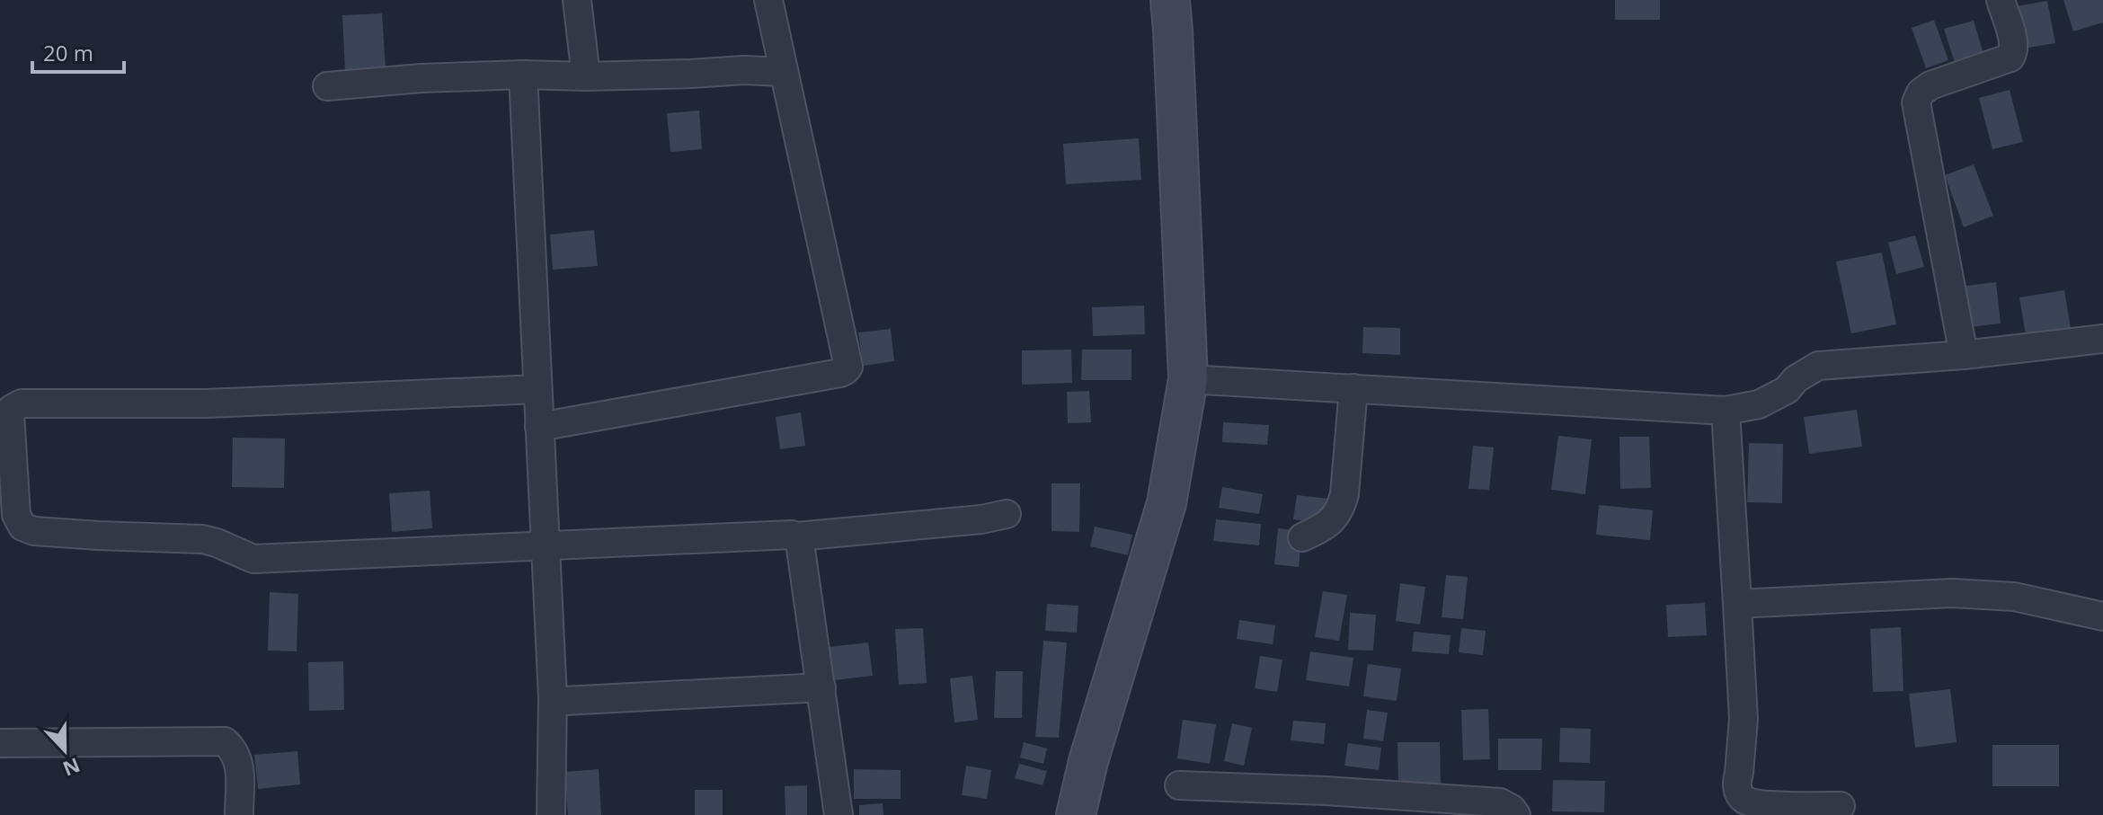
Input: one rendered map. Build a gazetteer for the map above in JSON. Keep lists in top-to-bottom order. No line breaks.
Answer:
{"scale_bar":"20 m","north":"bottom"}
